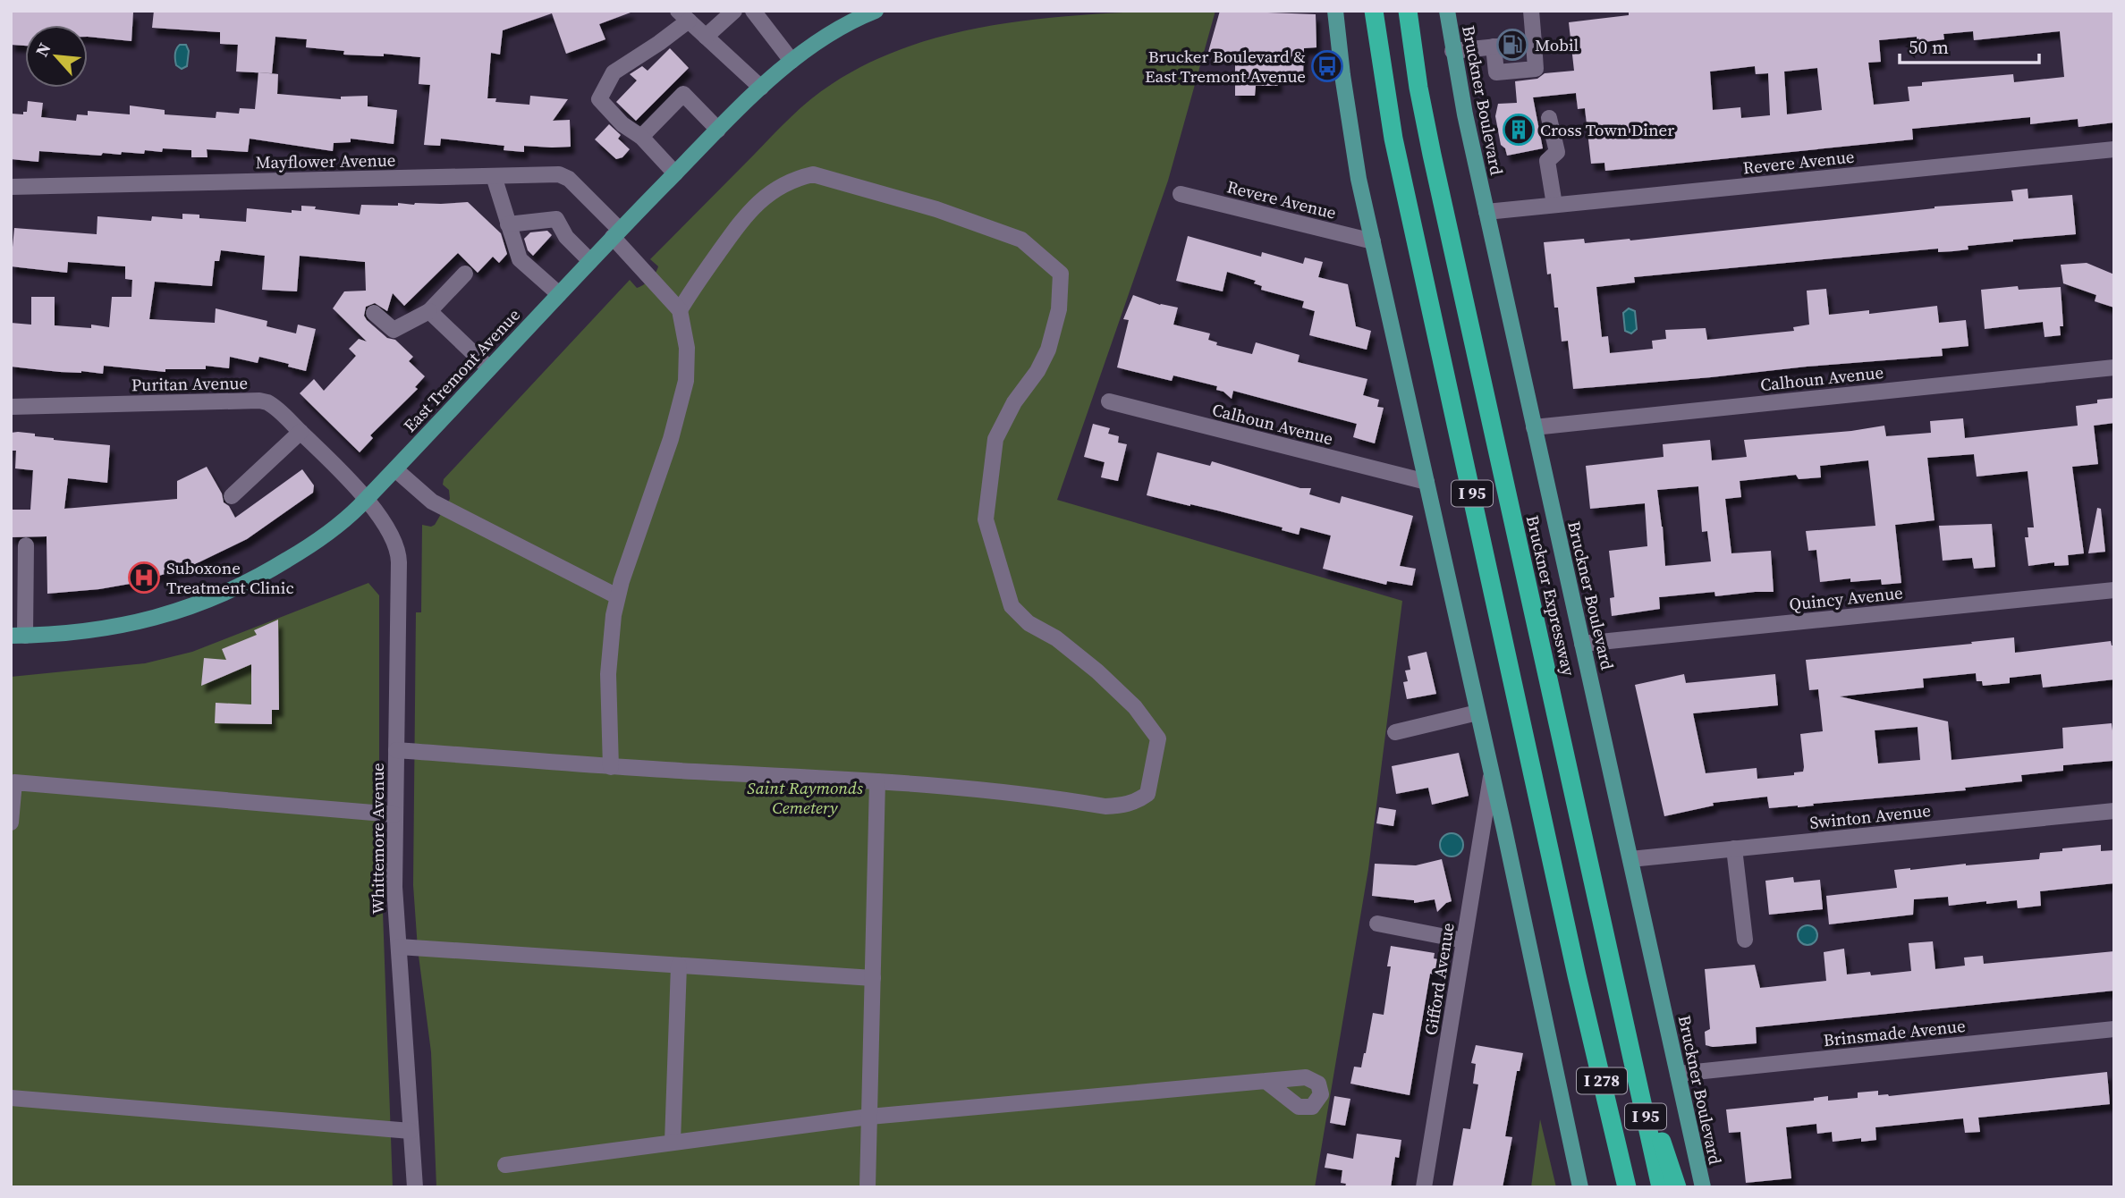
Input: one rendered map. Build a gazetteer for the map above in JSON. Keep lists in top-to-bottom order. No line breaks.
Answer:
{"streets":{"highway":["I 95","Bruckner Expressway","I 278"],"main road":["Bruckner Boulevard","East Tremont Avenue"],"street":["Mayflower Avenue","Revere Avenue","Calhoun Avenue","Puritan Avenue","Quincy Avenue","Swinton Avenue","Whittemore Avenue","Gifford Avenue","Brinsmade Avenue"]},"crossings":[["Bruckner Boulevard","Revere Avenue"],["Bruckner Boulevard","Calhoun Avenue"],["Bruckner Boulevard","Quincy Avenue"],["Bruckner Boulevard","Swinton Avenue"],["Bruckner Boulevard","Brinsmade Avenue"],["Mayflower Avenue","East Tremont Avenue"],["East Tremont Avenue","Puritan Avenue"],["East Tremont Avenue","Whittemore Avenue"],["Puritan Avenue","Whittemore Avenue"],["I 95","I 278"]],"parks":["Saint Raymonds Cemetery"],"places":{"fuel station":["Mobil"],"bus stop":["Brucker Boulevard & East Tremont Avenue"],"building":["Cross Town Diner"],"hospital":["Suboxone Treatment Clinic"]},"scale_bar":"50 m","north":"top left"}
